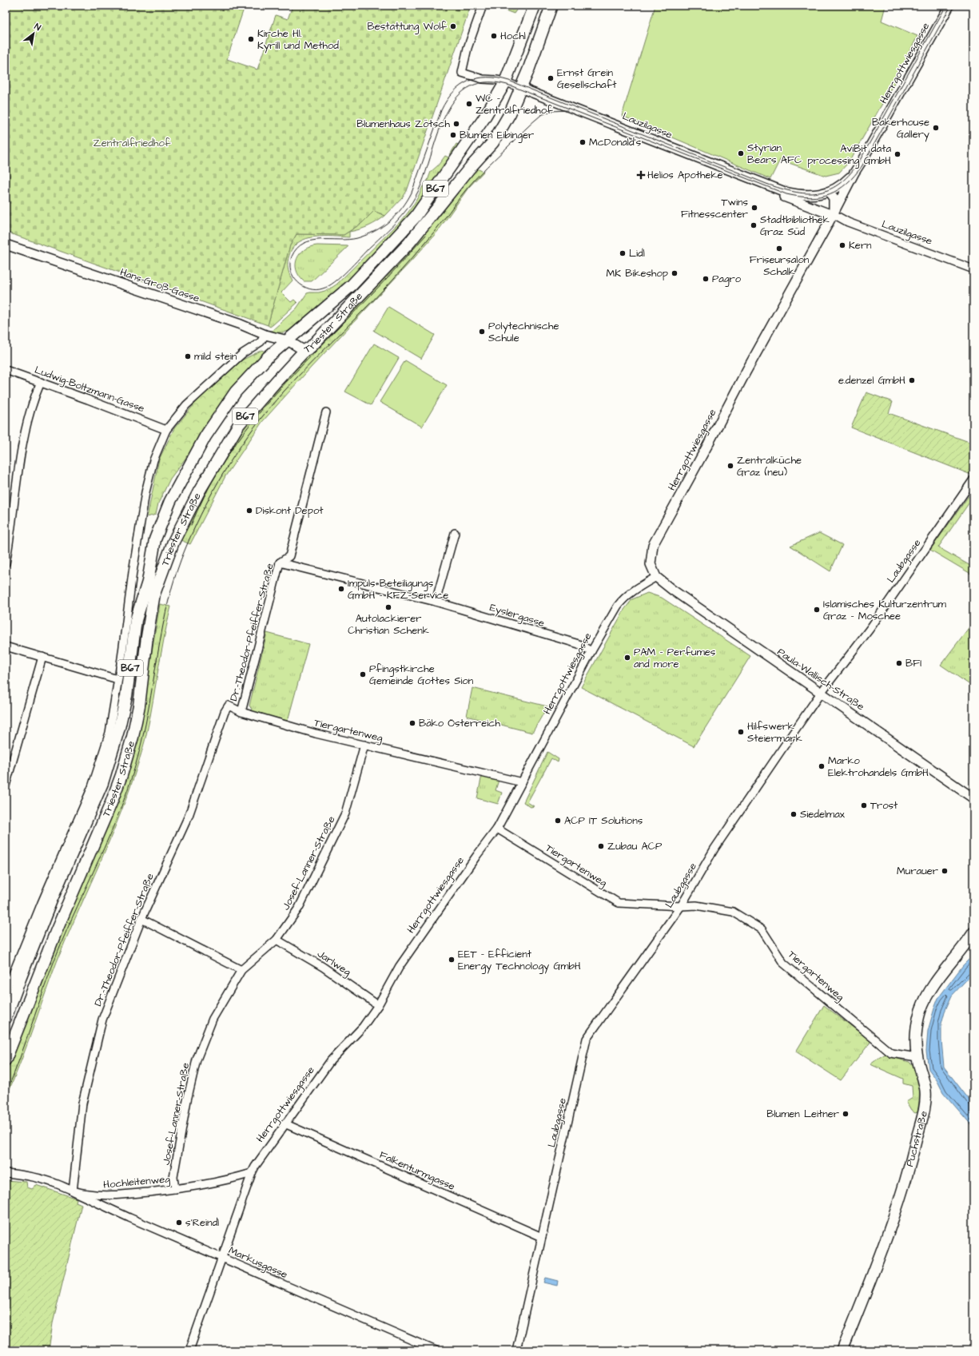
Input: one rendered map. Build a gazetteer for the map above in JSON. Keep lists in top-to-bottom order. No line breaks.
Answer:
{"streets":{"main road":["B67","Triester Straße","Puchstraße"],"street":["Herrgottwiesgasse","Lauzilgasse","Hans-Groß-Gasse","Ludwig-Boltzmann-Gasse","Laubgasse","Eyslergasse","Dr.-Theodor-Pfeiffer-Straße","Paula-Wallisch-Straße","Tiergartenweg","Josef-Lanner-Straße","Jarlweg","Falkenturmgasse","Hochleitenweg","Markusgasse"]},"crossings":[["Herrgottwiesgasse","Lauzilgasse"],["Herrgottwiesgasse","Eyslergasse"],["Herrgottwiesgasse","Paula-Wallisch-Straße"],["Herrgottwiesgasse","Tiergartenweg"],["Herrgottwiesgasse","Jarlweg"],["Herrgottwiesgasse","Falkenturmgasse"],["Herrgottwiesgasse","Hochleitenweg"],["Herrgottwiesgasse","Markusgasse"],["Lauzilgasse","Triester Straße"],["Hans-Groß-Gasse","Triester Straße"],["Laubgasse","Paula-Wallisch-Straße"],["Laubgasse","Tiergartenweg"],["Laubgasse","Falkenturmgasse"],["Eyslergasse","Dr.-Theodor-Pfeiffer-Straße"],["Dr.-Theodor-Pfeiffer-Straße","Tiergartenweg"],["Dr.-Theodor-Pfeiffer-Straße","Hochleitenweg"],["Dr.-Theodor-Pfeiffer-Straße","Markusgasse"],["Tiergartenweg","Josef-Lanner-Straße"],["Tiergartenweg","Puchstraße"],["Josef-Lanner-Straße","Jarlweg"],["Josef-Lanner-Straße","Hochleitenweg"],["Hochleitenweg","Markusgasse"]],"parks":["Zentralfriedhof"],"places":{"other":["Bestattung Wolf","Hochl","Kirche Hl. Kyrill und Method","Ernst Grein Gesellschaft","WC - Zentralfriedhof","Blumenhaus Zötsch","Bakerhouse Gallery","Blumen Eibinger","McDonald's","Styrian Bears AFC","AviBit data processing GmbH","Twins Fitnesscenter","Stadtbibliothek Graz Süd","Kern","Friseursalon Schalk","Lidl","MK Bikeshop","Pagro","Polytechnische Schule","mild stein","e.denzel GmbH","Zentralküche Graz (neu)","Diskont Depot","Impuls Beteiligungs GmbH – KFZ-Service","Autolackierer Christian Schenk","Islamisches Kulturzentrum Graz - Moschee","PAM - Perfumes and more","BFI","Pfingstkirche Gemeinde Gottes Sion","Bäko Österreich","Hilfswerk Steiermark","Marko Elektrohandels GmbH","Trost","Siedelmax","ACP IT Solutions","Zubau ACP","Murauer","EET – Efficient Energy Technology GmbH","Blumen Leitner","s'Reindl"],"health":["Helios Apotheke"]},"north":"top right"}
